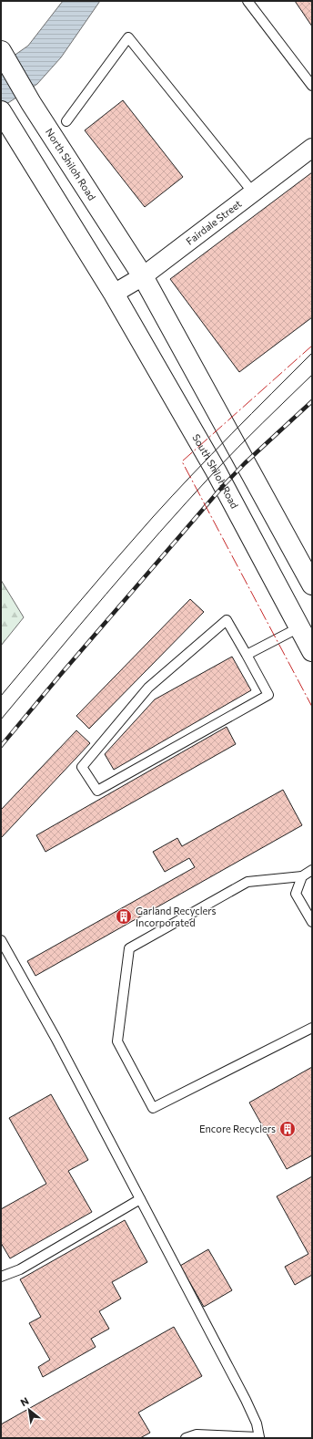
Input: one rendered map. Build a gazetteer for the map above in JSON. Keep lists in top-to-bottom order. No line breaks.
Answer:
{"streets":{"main road":["North Shiloh Road","South Shiloh Road"],"street":["Fairdale Street"]},"crossings":[["North Shiloh Road","Fairdale Street"],["Fairdale Street","South Shiloh Road"]],"places":{"building":["Garland Recyclers Incorporated","Encore Recyclers"]},"north":"top left"}
